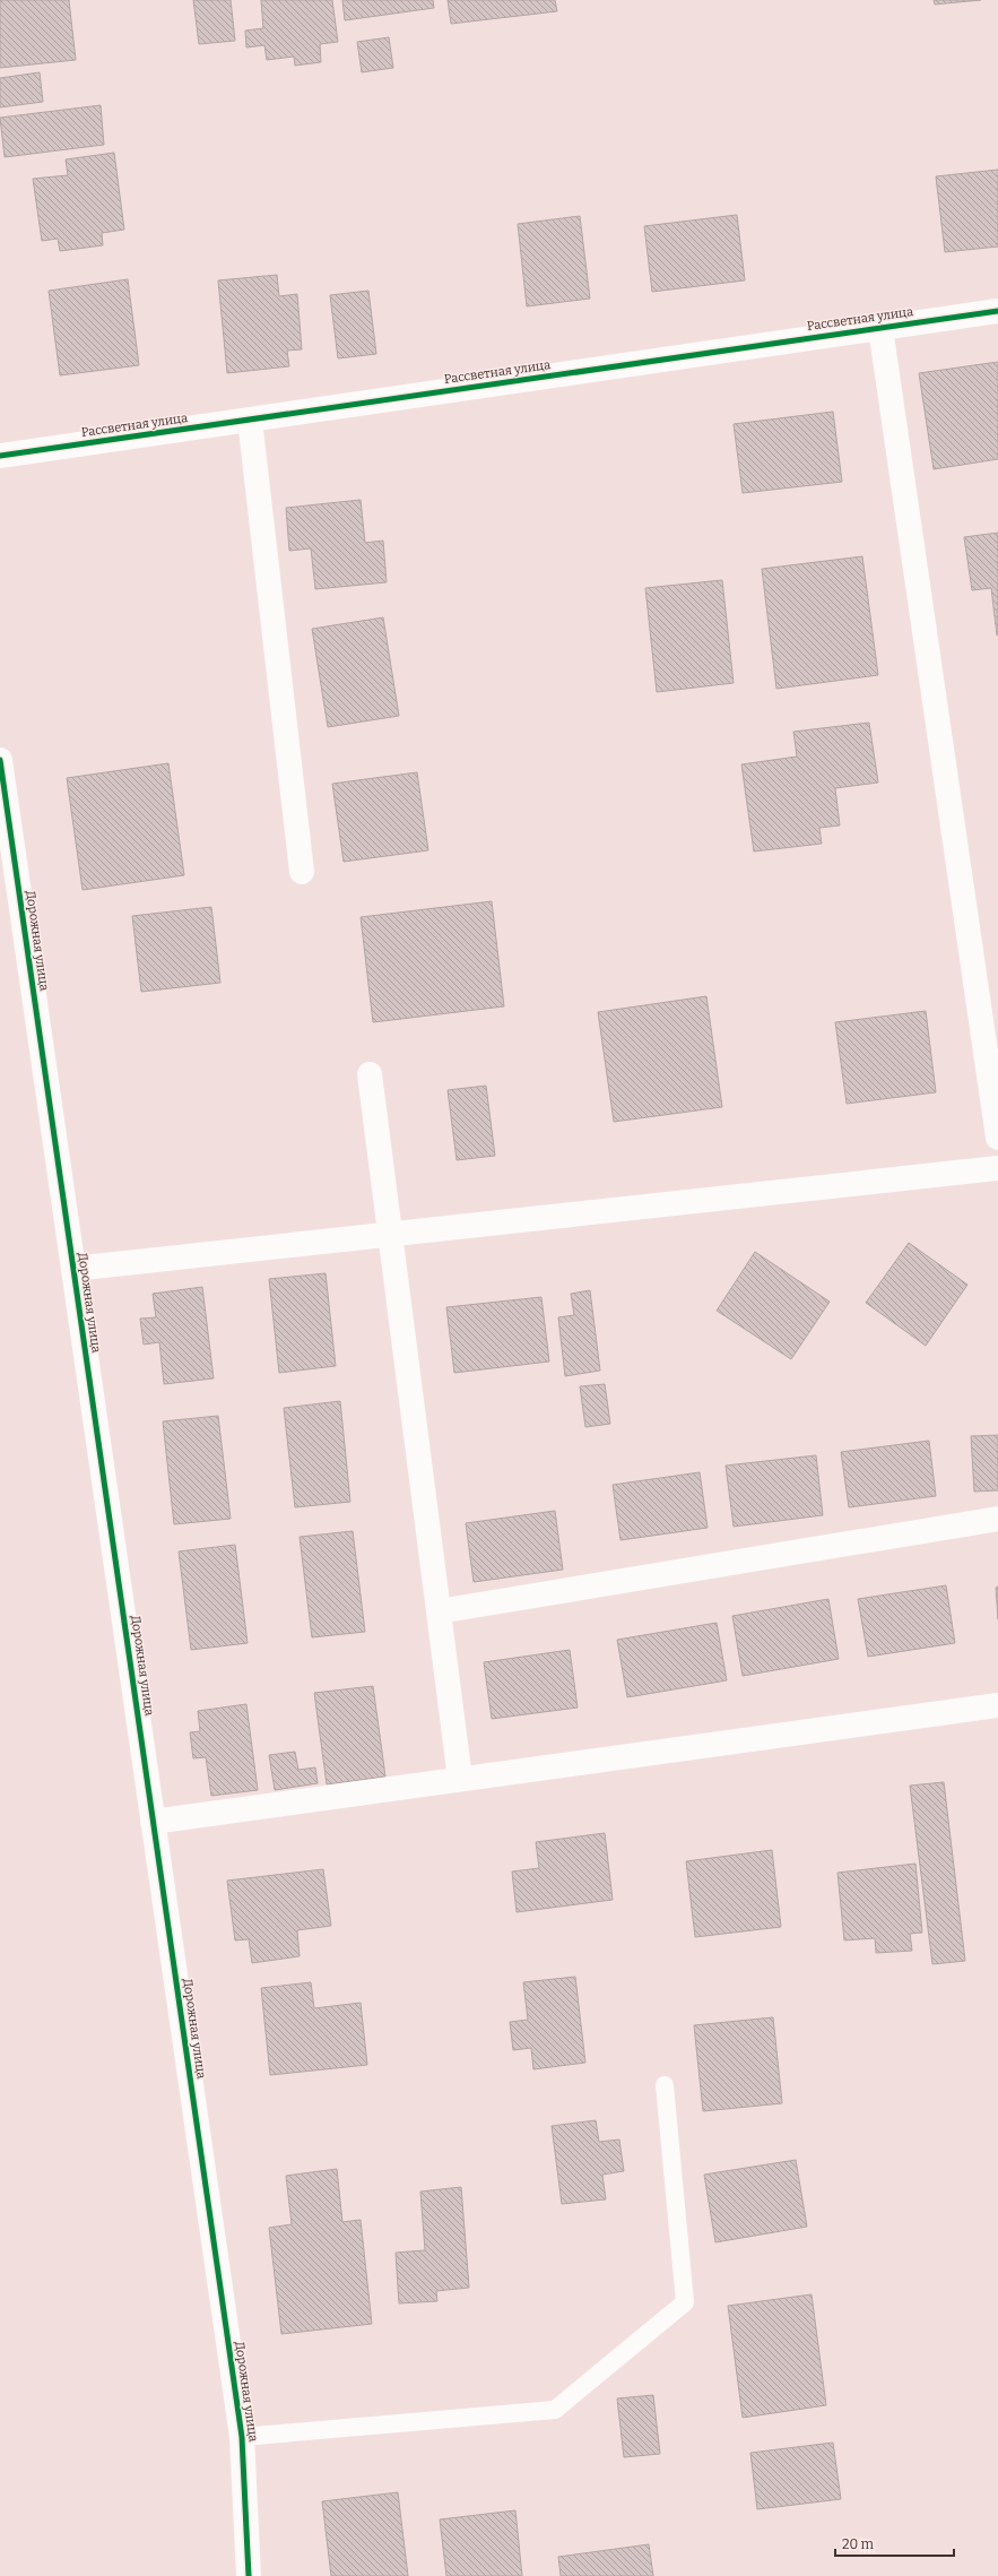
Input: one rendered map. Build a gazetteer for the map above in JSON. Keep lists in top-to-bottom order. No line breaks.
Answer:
{"streets":{"street":["Рассветная улица","Дорожная улица"]},"scale_bar":"20 m"}
